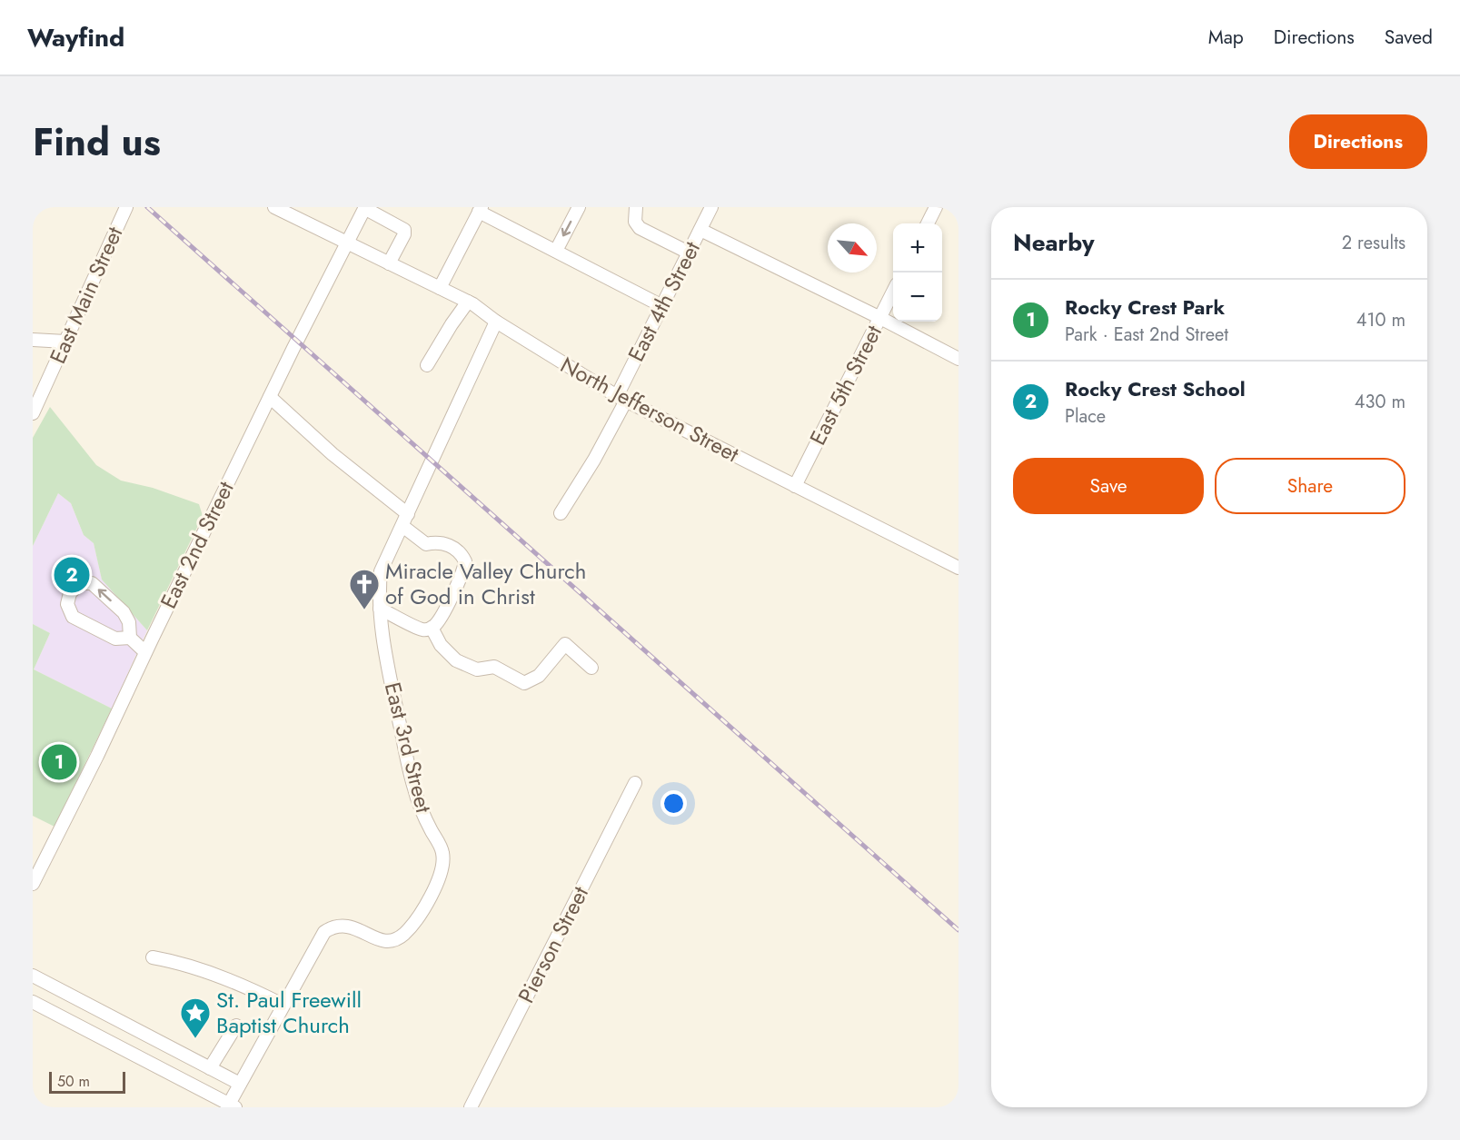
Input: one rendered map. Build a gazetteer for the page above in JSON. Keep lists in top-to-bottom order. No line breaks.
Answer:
{"streets":{"street":["East Main Street","East 4th Street","East 5th Street","North Jefferson Street","East 2nd Street","East 3rd Street","Pierson Street"]},"crossings":[["East 4th Street","North Jefferson Street"],["East 5th Street","North Jefferson Street"],["North Jefferson Street","East 2nd Street"],["North Jefferson Street","East 3rd Street"]],"places":{"church":["Miracle Valley Church of God in Christ"],"place":["St. Paul Freewill Baptist Church"]},"scale_bar":"50 m","north":"bottom right","page":{"header":"Wayfind","nav":["Map","Directions","Saved"],"title":"Find us","buttons":["Directions",["Save","Share"]],"heading":["Nearby","2 results"],"map_buttons":["+","−"],"list":[{"mark":"1","name":"Rocky Crest Park","note":"Park · East 2nd Street","value":"410 m"},{"mark":"2","name":"Rocky Crest School","note":"Place","value":"430 m"}],"pins":["2","1"],"scale":"50 m"}}
